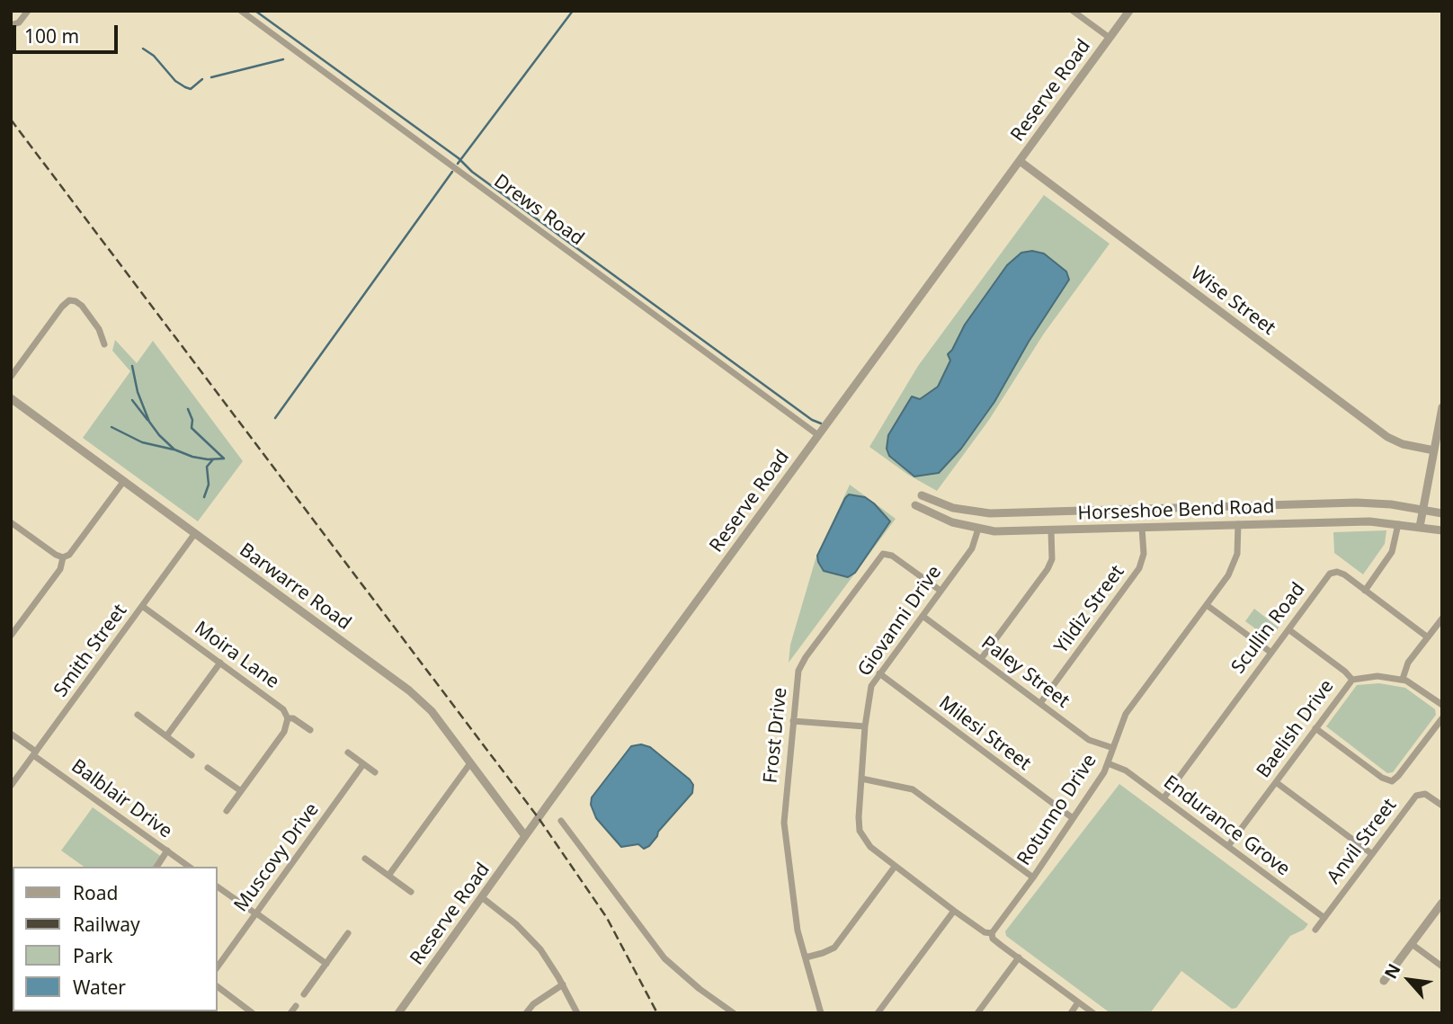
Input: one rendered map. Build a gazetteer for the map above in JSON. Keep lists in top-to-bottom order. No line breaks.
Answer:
{"streets":{"street":["Reserve Road","Drews Road","Wise Street","Horseshoe Bend Road","Barwarre Road","Yildiz Street","Giovanni Drive","Scullin Road","Smith Street","Moira Lane","Paley Street","Baelish Drive","Milesi Street","Frost Drive","Balblair Drive","Rotunno Drive","Endurance Grove","Anvil Street","Muscovy Drive"]},"crossings":[["Reserve Road","Drews Road"],["Reserve Road","Wise Street"],["Reserve Road","Barwarre Road"],["Horseshoe Bend Road","Yildiz Street"],["Horseshoe Bend Road","Giovanni Drive"],["Horseshoe Bend Road","Rotunno Drive"],["Barwarre Road","Smith Street"],["Yildiz Street","Paley Street"],["Giovanni Drive","Paley Street"],["Giovanni Drive","Milesi Street"],["Giovanni Drive","Frost Drive"],["Giovanni Drive","Rotunno Drive"],["Scullin Road","Endurance Grove"],["Smith Street","Moira Lane"],["Smith Street","Balblair Drive"],["Paley Street","Rotunno Drive"],["Baelish Drive","Endurance Grove"],["Milesi Street","Rotunno Drive"],["Rotunno Drive","Endurance Grove"],["Endurance Grove","Anvil Street"]],"legend":["Road","Railway","Park","Water"],"scale_bar":"100 m","north":"top left"}
